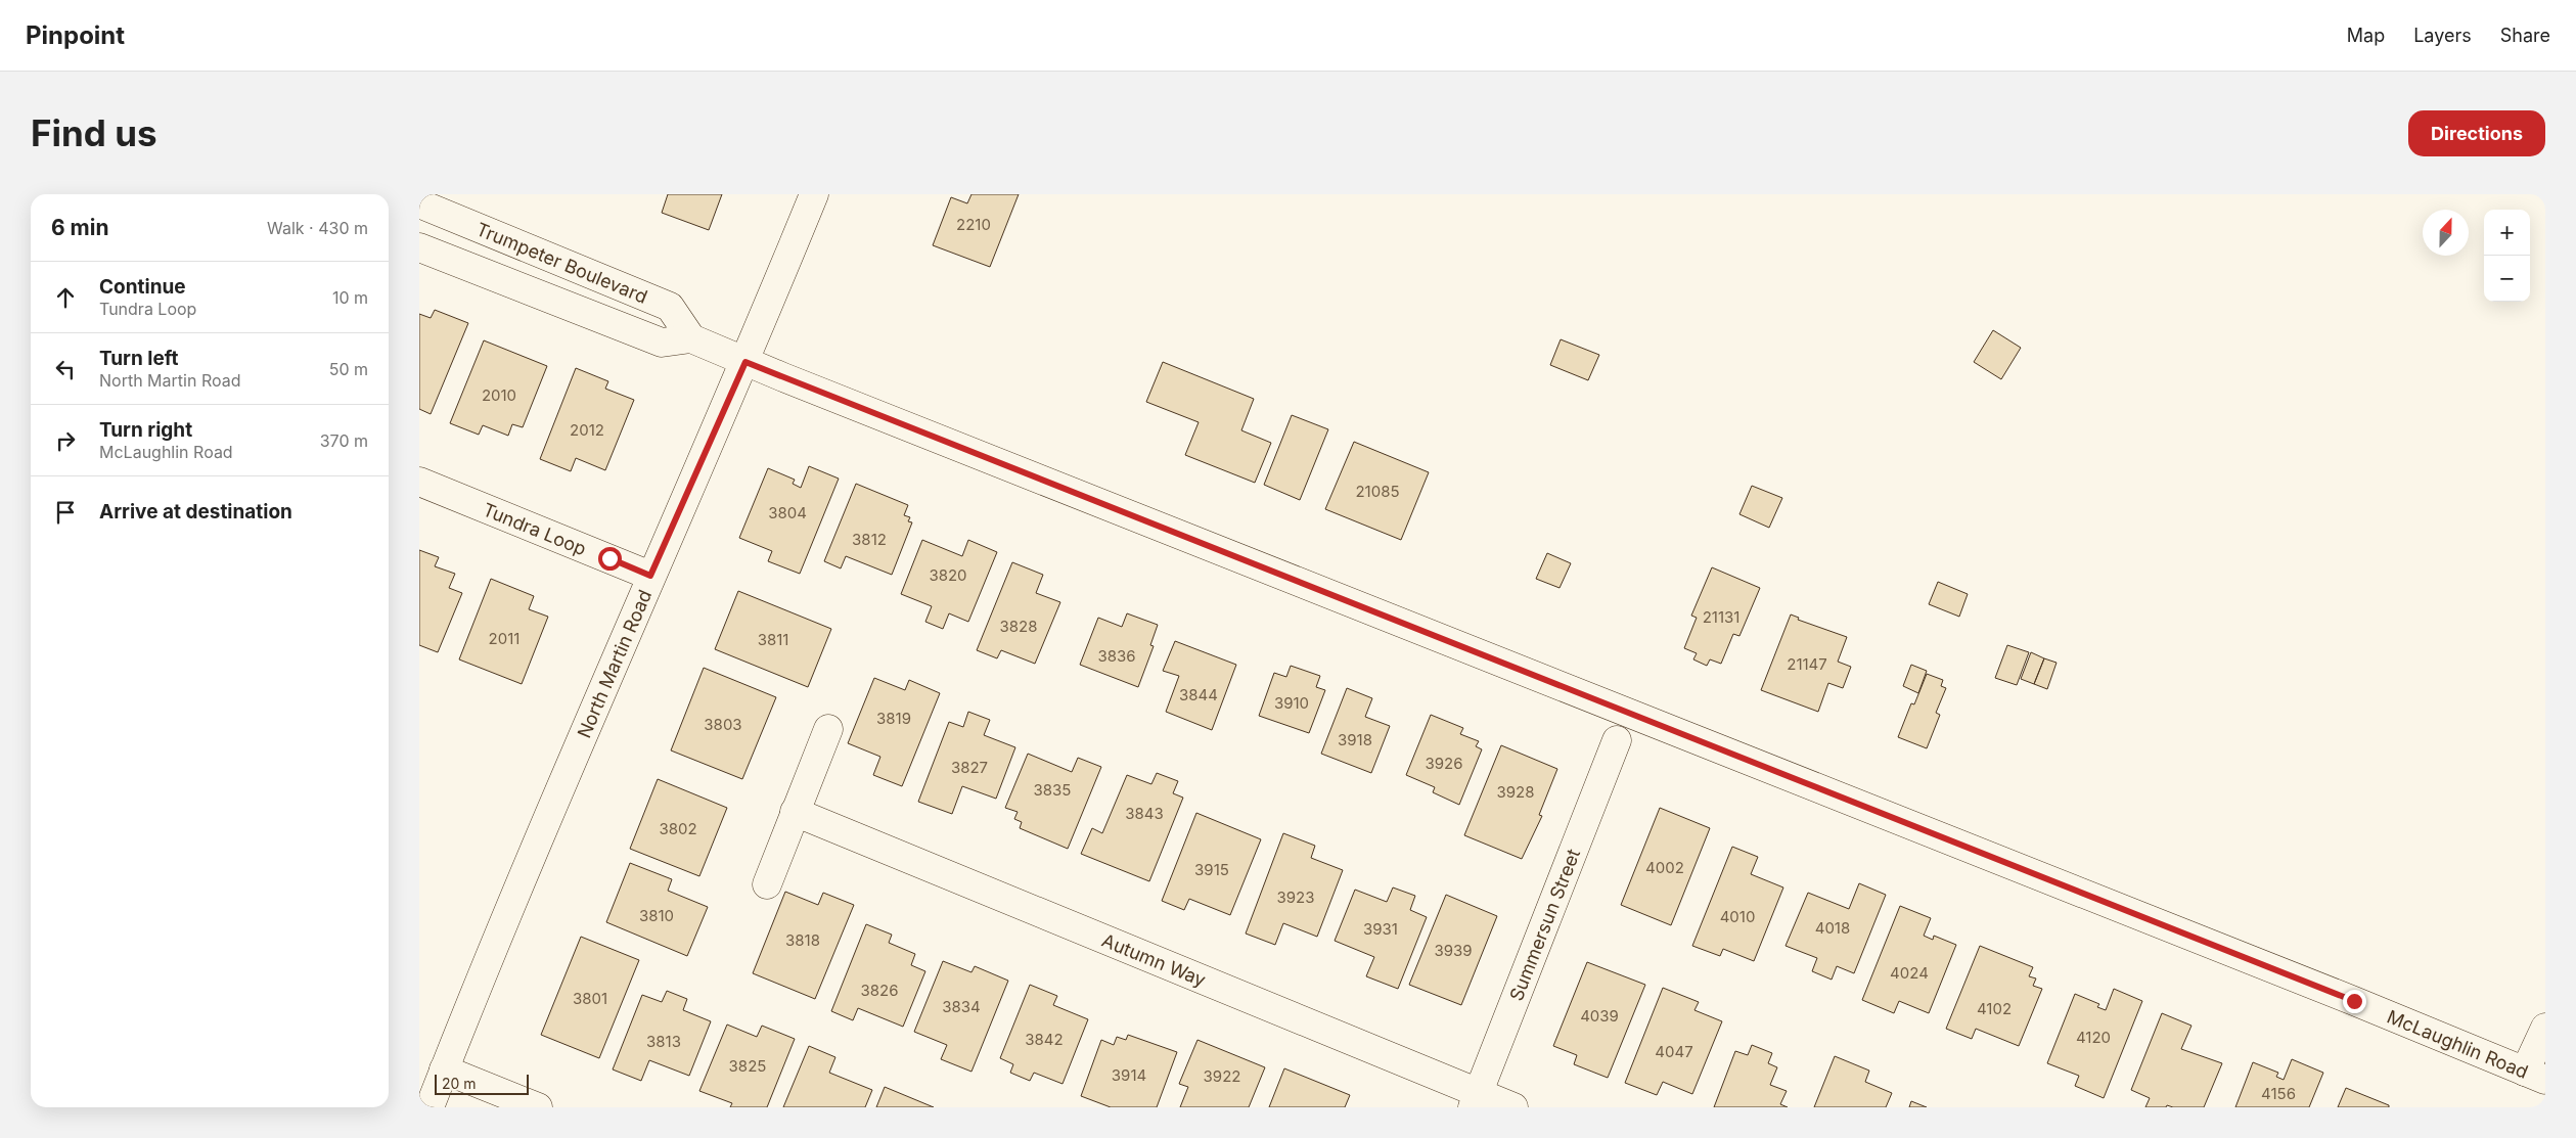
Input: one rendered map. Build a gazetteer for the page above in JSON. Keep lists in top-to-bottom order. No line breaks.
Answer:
{"streets":{"street":["Trumpeter Boulevard","Tundra Loop","North Martin Road","Summersun Street","Autumn Way","McLaughlin Road"]},"crossings":[["Tundra Loop","North Martin Road"],["North Martin Road","McLaughlin Road"],["Summersun Street","Autumn Way"]],"house_numbers":["2210","2010","2012","21085","3804","3812","3820","21131","3828","2011","3811","3836","21147","3844","3910","3819","3803","3918","3926","3827","3835","3928","3843","3802","4002","3915","3923","3810","4010","4018","3931","3818","3939","4024","3826","3801","3834","4102","4039","4120","3842","3813","4047","3825","3914","3922","4156"],"scale_bar":"20 m","north":"top","page":{"header":"Pinpoint","nav":["Map","Layers","Share"],"buttons":"Directions","title":"Find us","heading":["6 min","Walk · 430 m"],"map_buttons":["+","−"],"list":[["Continue","Tundra Loop","10 m"],["Turn left","North Martin Road","50 m"],["Turn right","McLaughlin Road","370 m"],"Arrive at destination"],"scale":"20 m"}}
